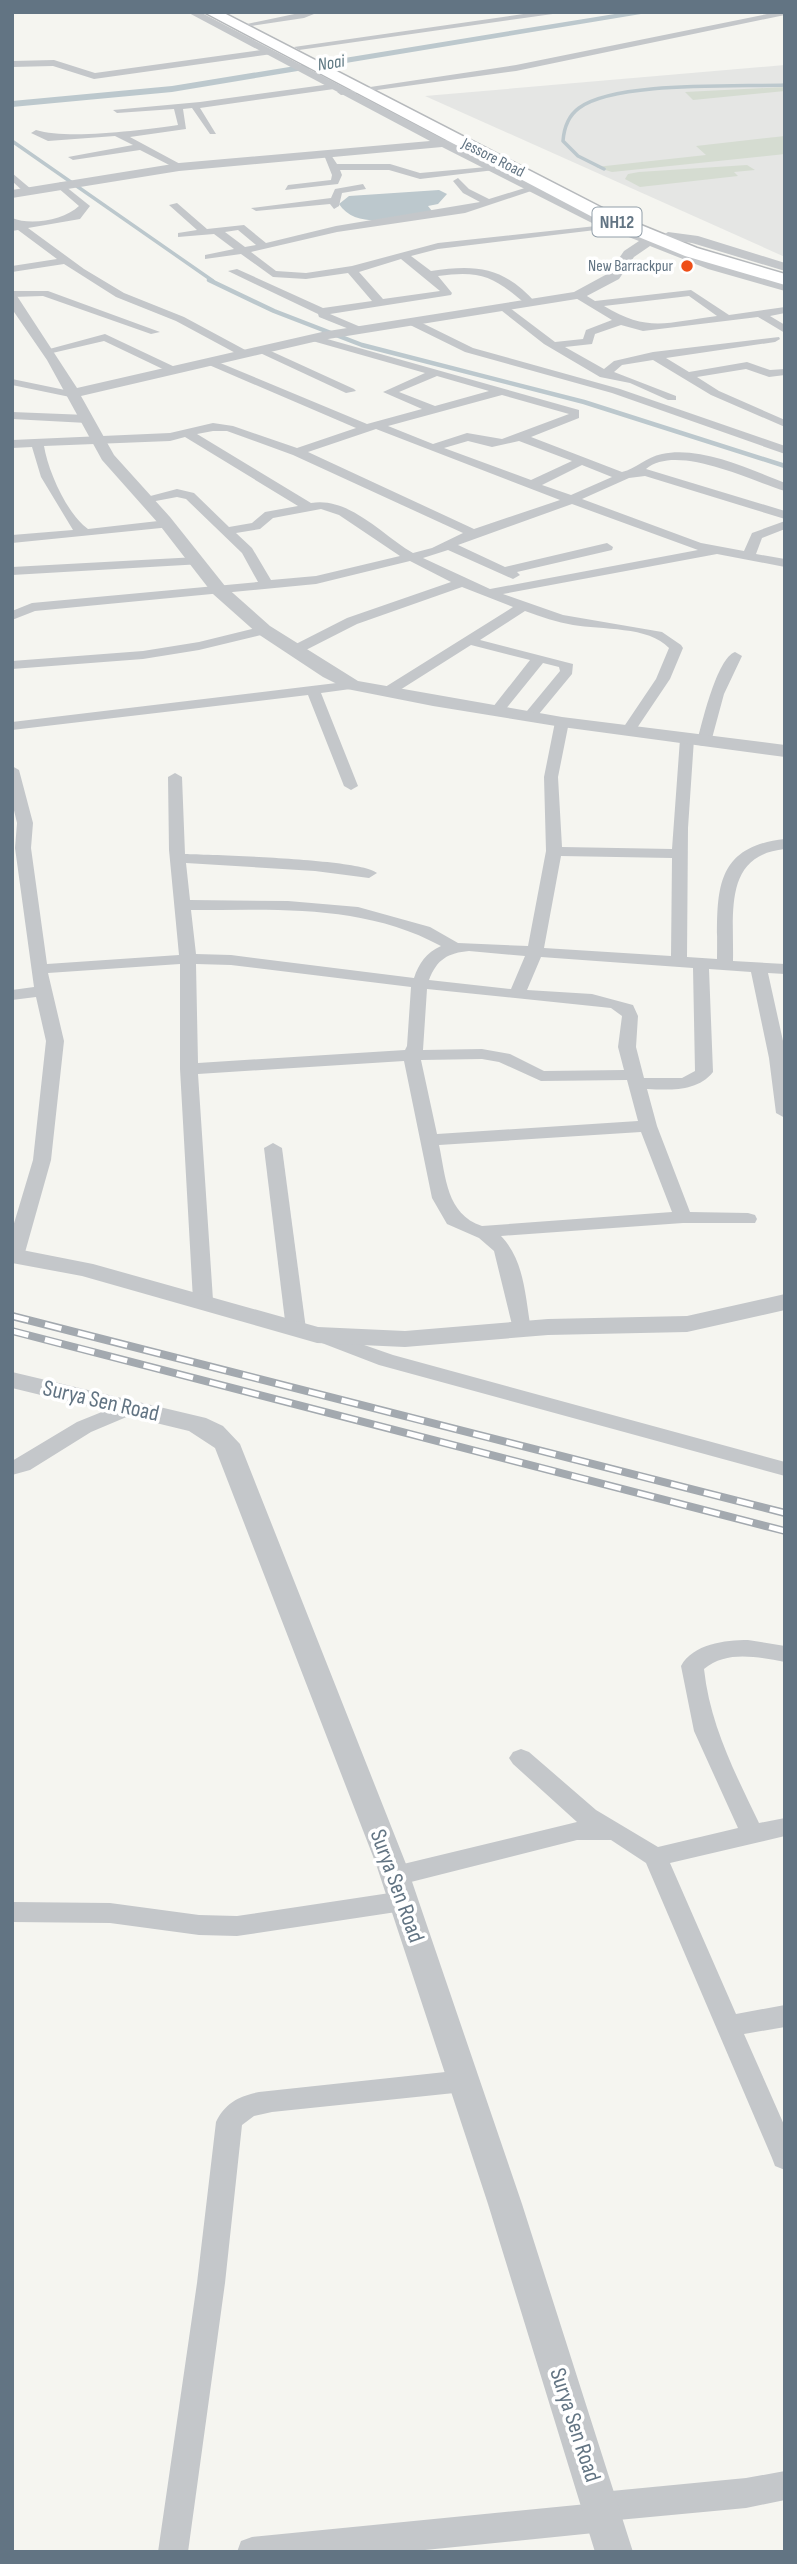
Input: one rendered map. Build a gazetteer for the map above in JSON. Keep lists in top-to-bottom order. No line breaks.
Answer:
{"streets":{"highway":["Jessore Road","NH12"],"street":["Surya Sen Road"]},"crossings":[["Jessore Road","NH12"]],"water":["Noai"],"places":["New Barrackpur"]}
